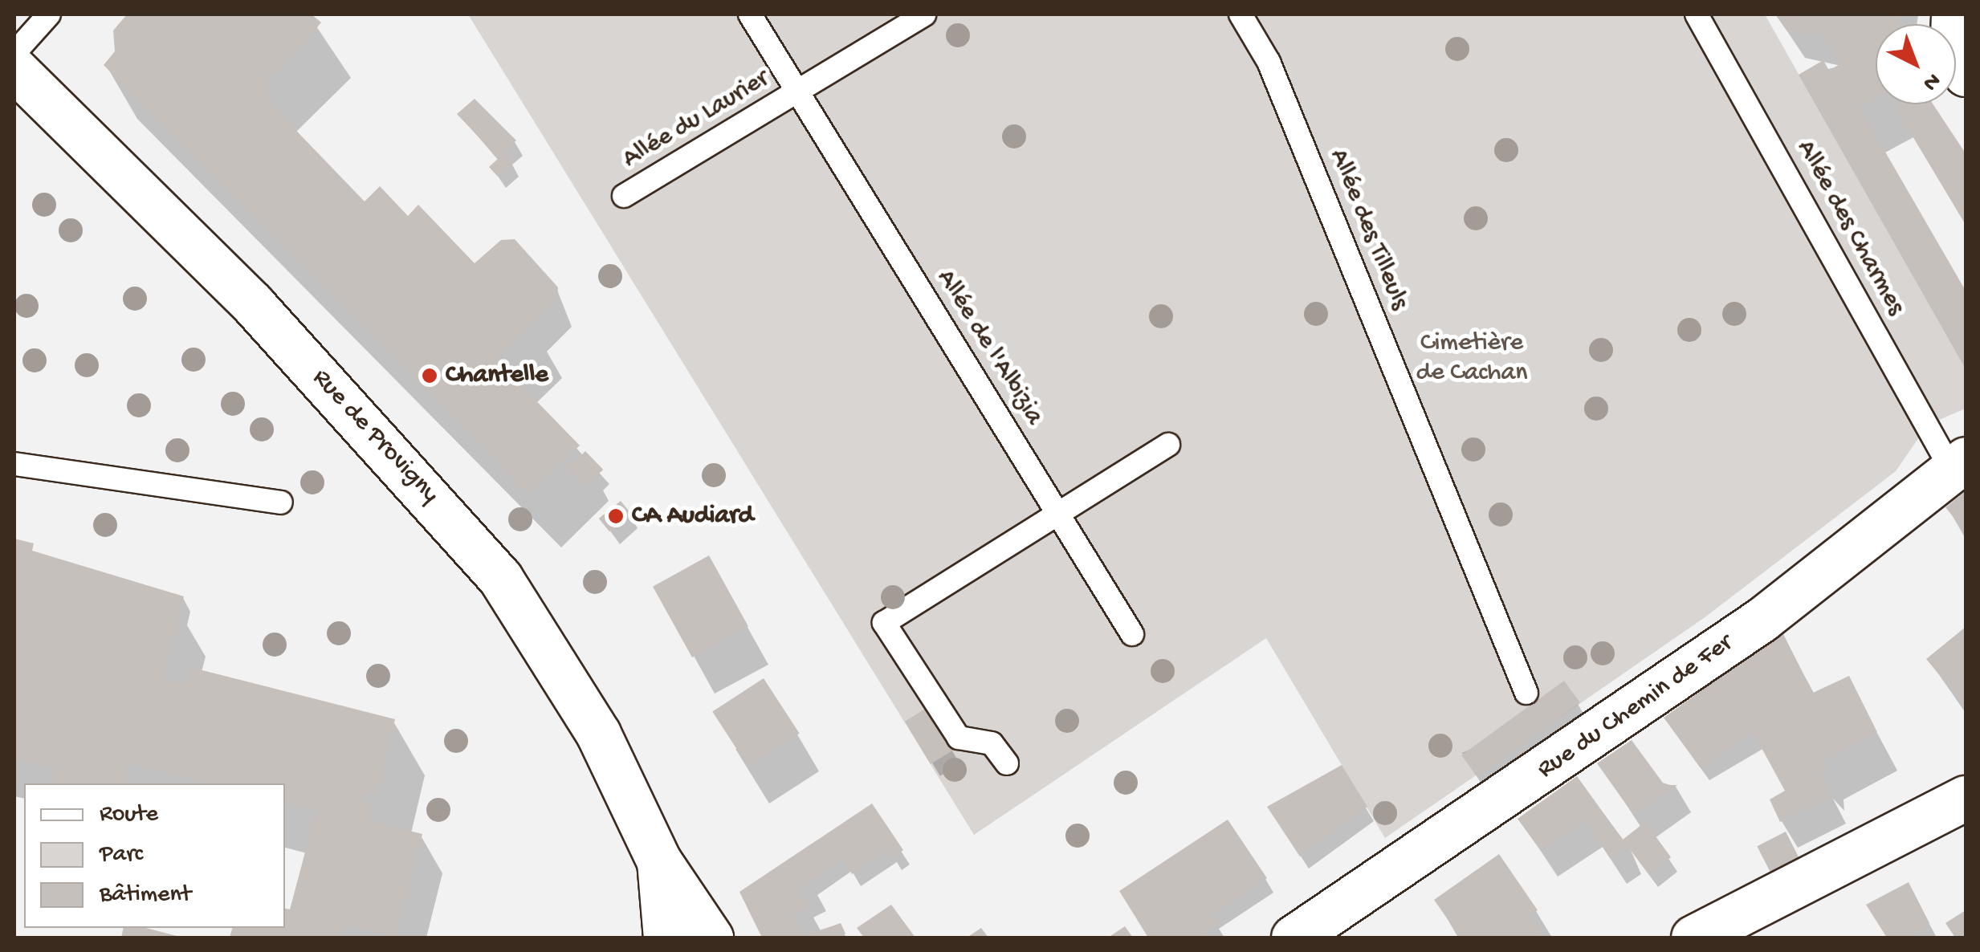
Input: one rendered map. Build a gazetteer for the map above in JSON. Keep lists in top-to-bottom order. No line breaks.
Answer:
{"streets":{"street":["Rue de Provigny","Rue du Chemin de Fer"],"lane":["Allée du Laurier","Allée des Charmes","Allée des Tilleuls","Allée de l'Albizia"]},"crossings":[["Allée du Laurier","Allée de l'Albizia"],["Allée des Charmes","Rue du Chemin de Fer"]],"parks":["Cimetière de Cachan"],"places":["Chantelle","CA Audiard"],"legend":["Route","Parc","Bâtiment"],"north":"bottom right"}
